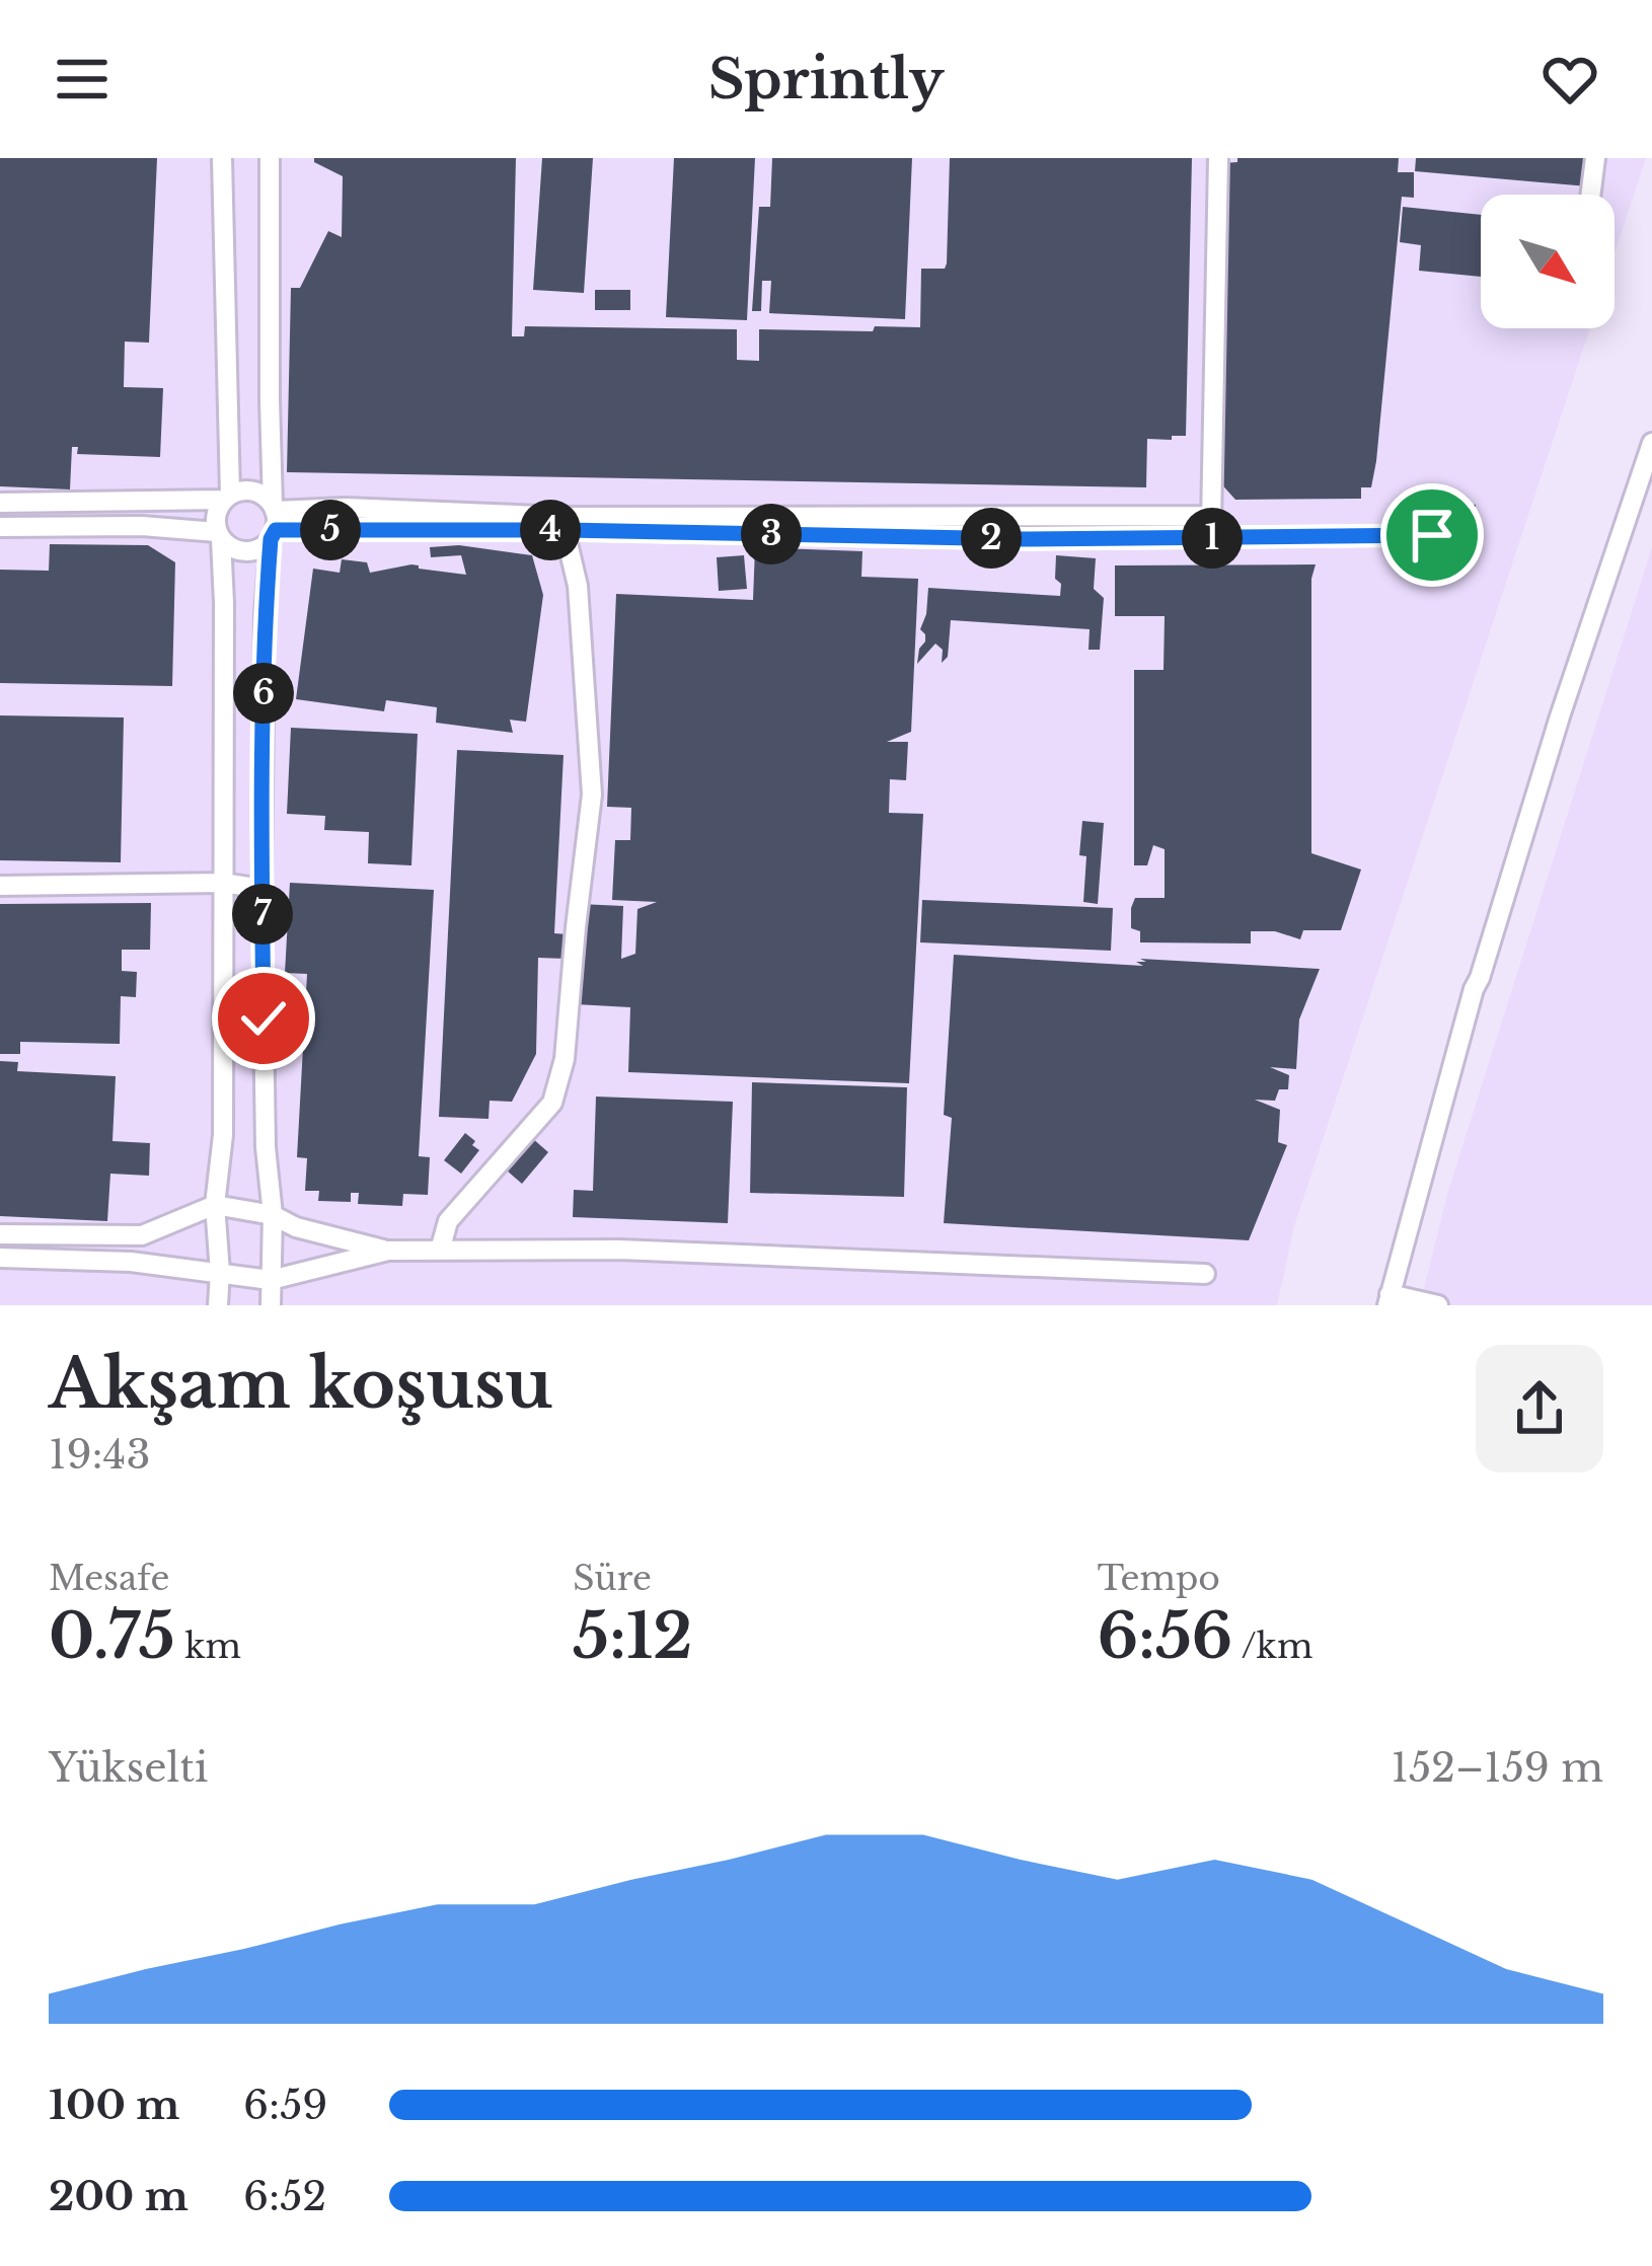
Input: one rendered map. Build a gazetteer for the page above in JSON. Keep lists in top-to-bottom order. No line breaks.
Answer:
{"north":"bottom right","page":{"header":"Sprintly","pins":["4","5","3","1","2","6","7"],"heading":["Akşam koşusu","19:43"],"stats":[["Mesafe","0.75 km"],["Süre","5:12"],["Tempo","6:56 /km"]],"chart":["Yükselti","152–159 m"],"list":[{"name":"100 m","note":"6:59"},{"name":"200 m","note":"6:52"}]}}
